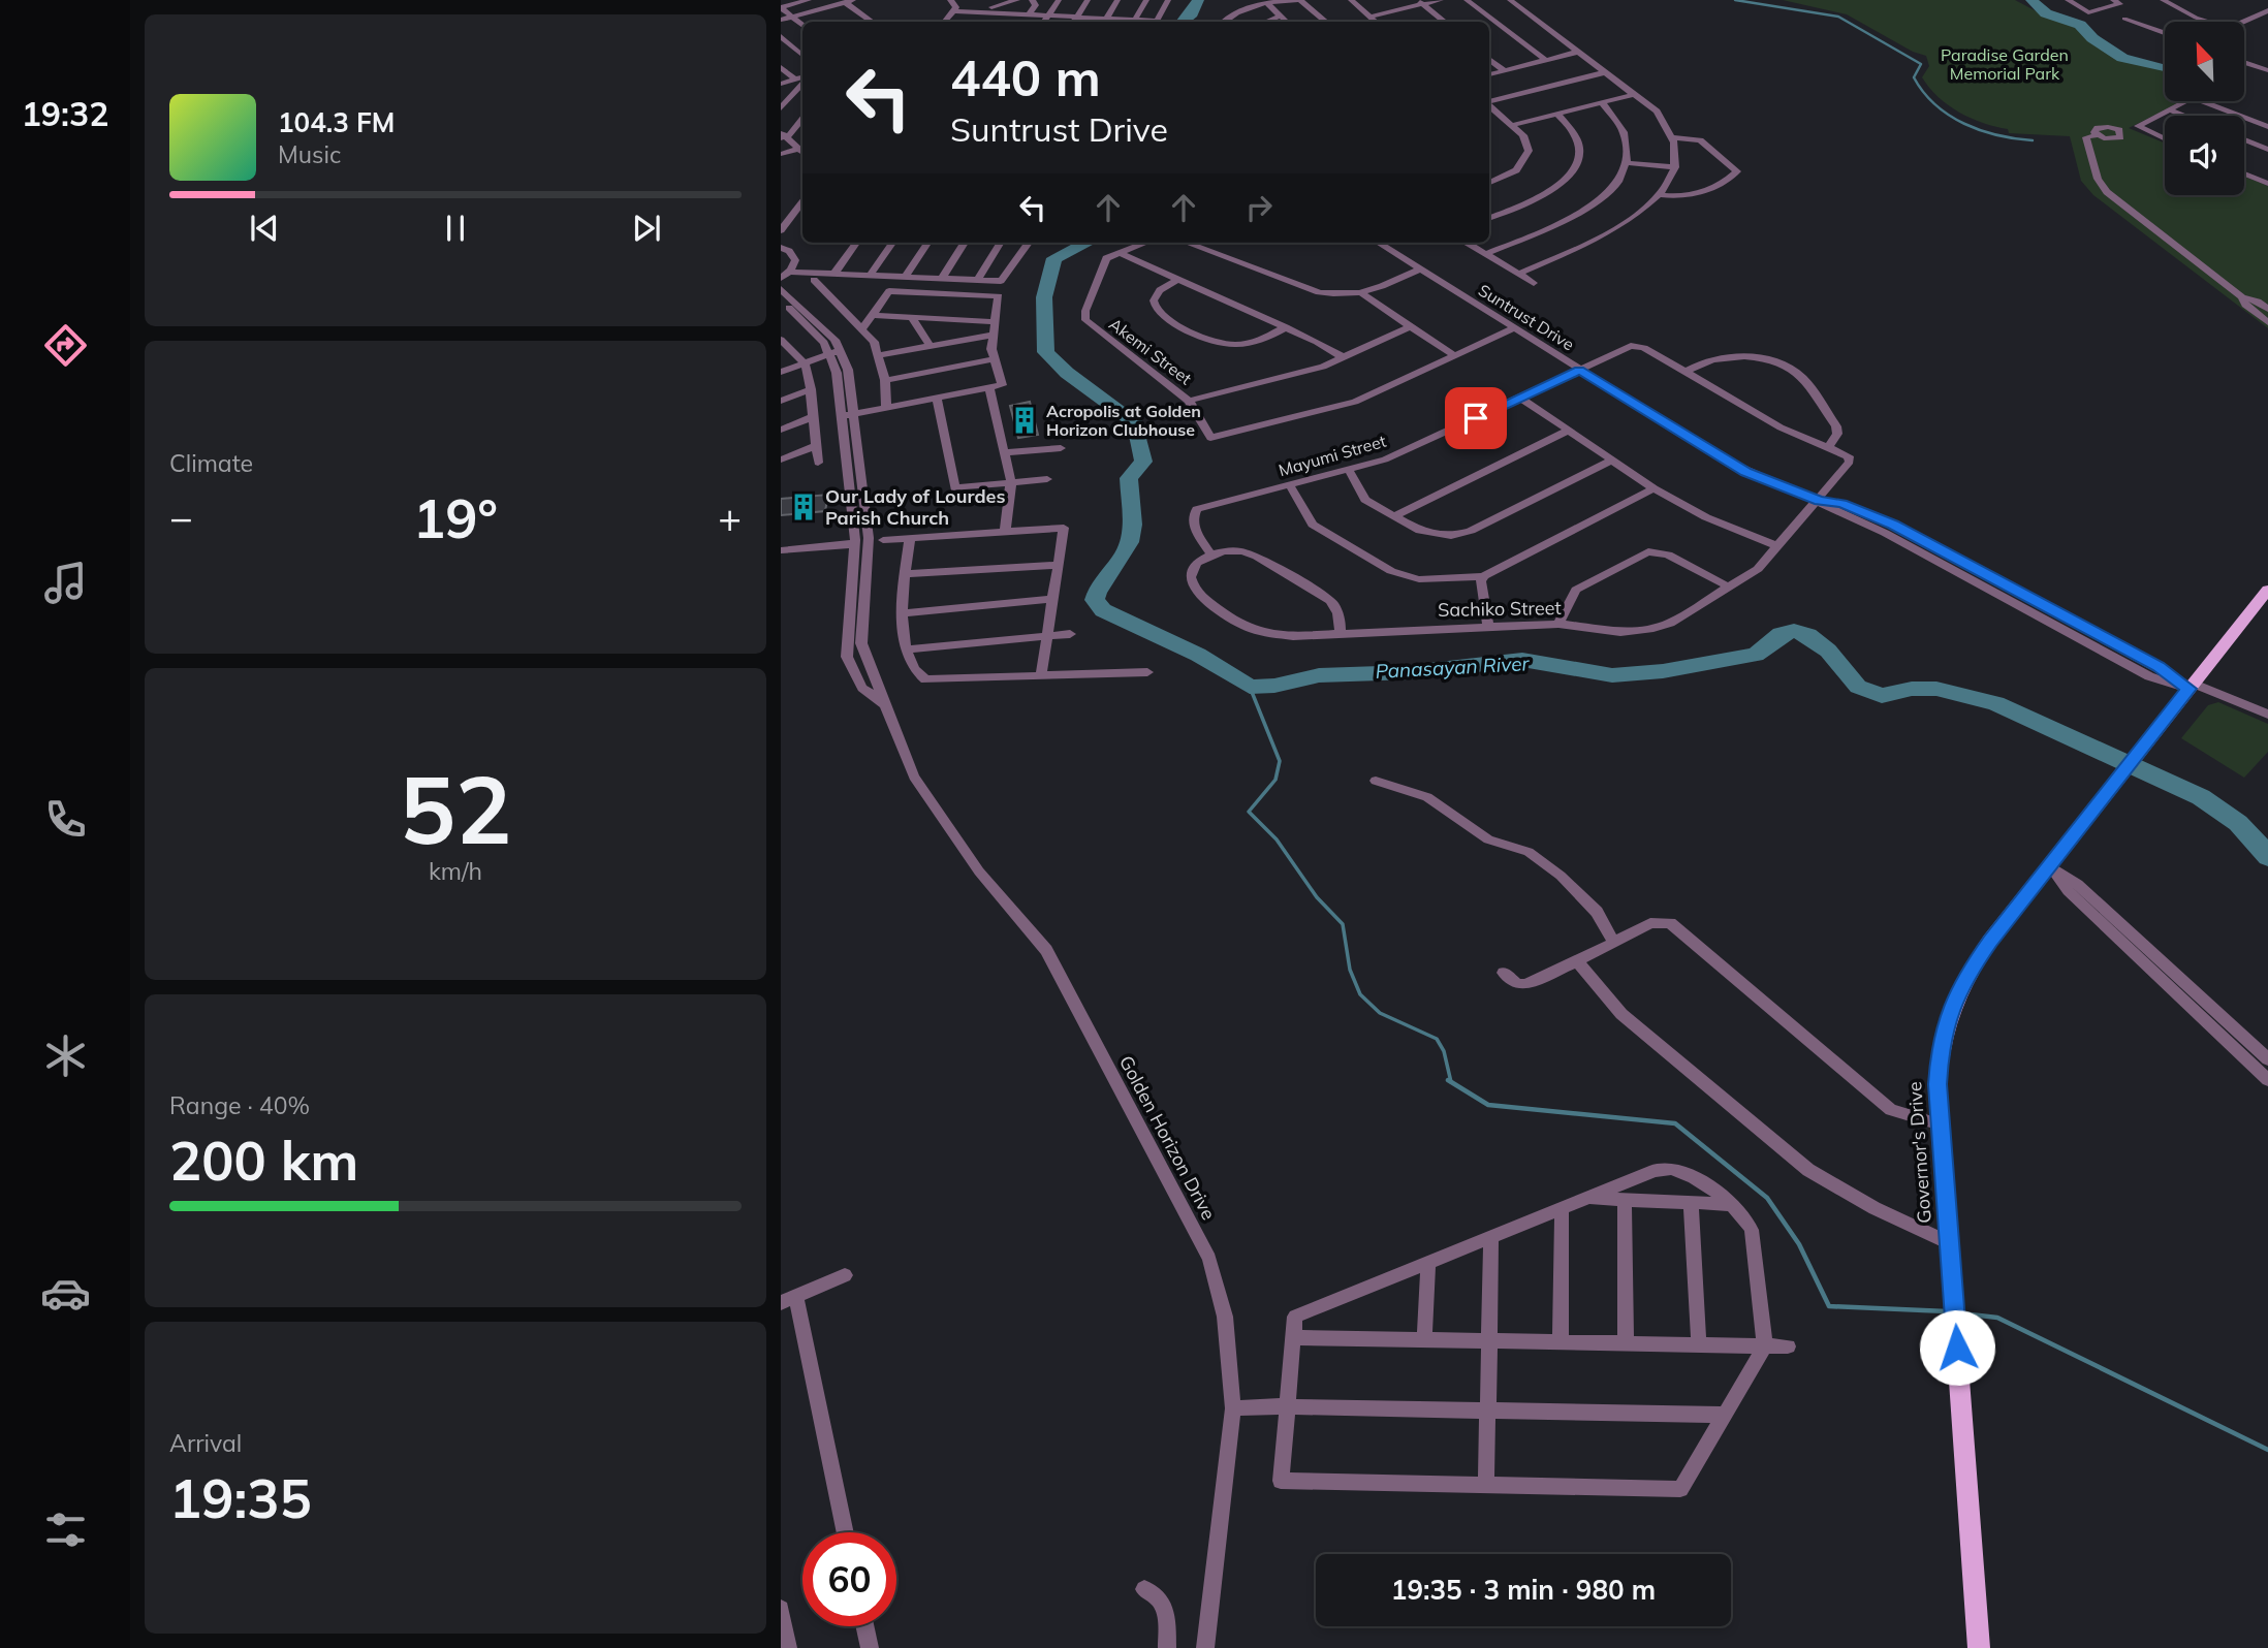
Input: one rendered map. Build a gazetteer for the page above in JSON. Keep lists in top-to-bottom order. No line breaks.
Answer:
{"streets":{"main road":["Governor's Drive"],"street":["Suntrust Drive","Akemi Street","Mayumi Street","Sachiko Street","Golden Horizon Drive"]},"crossings":[["Suntrust Drive","Mayumi Street"],["Suntrust Drive","Sachiko Street"],["Suntrust Drive","Governor's Drive"],["Mayumi Street","Sachiko Street"]],"water":["Panasayan River"],"parks":["Paradise Garden Memorial Park"],"places":{"building":["Acropolis at Golden Horizon Clubhouse","Our Lady of Lourdes Parish Church"]},"north":"top left","page":{"tabs":"19:32","turn":["440 m","Suntrust Drive"],"song":["104.3 FM","Music"],"tile":["Climate",["52","km/h"],["Range · 40%","200 km"],["Arrival","19:35"]],"heat":["−","19°","+"],"limit":"60","trip":"19:35 · 3 min · 980 m"}}
